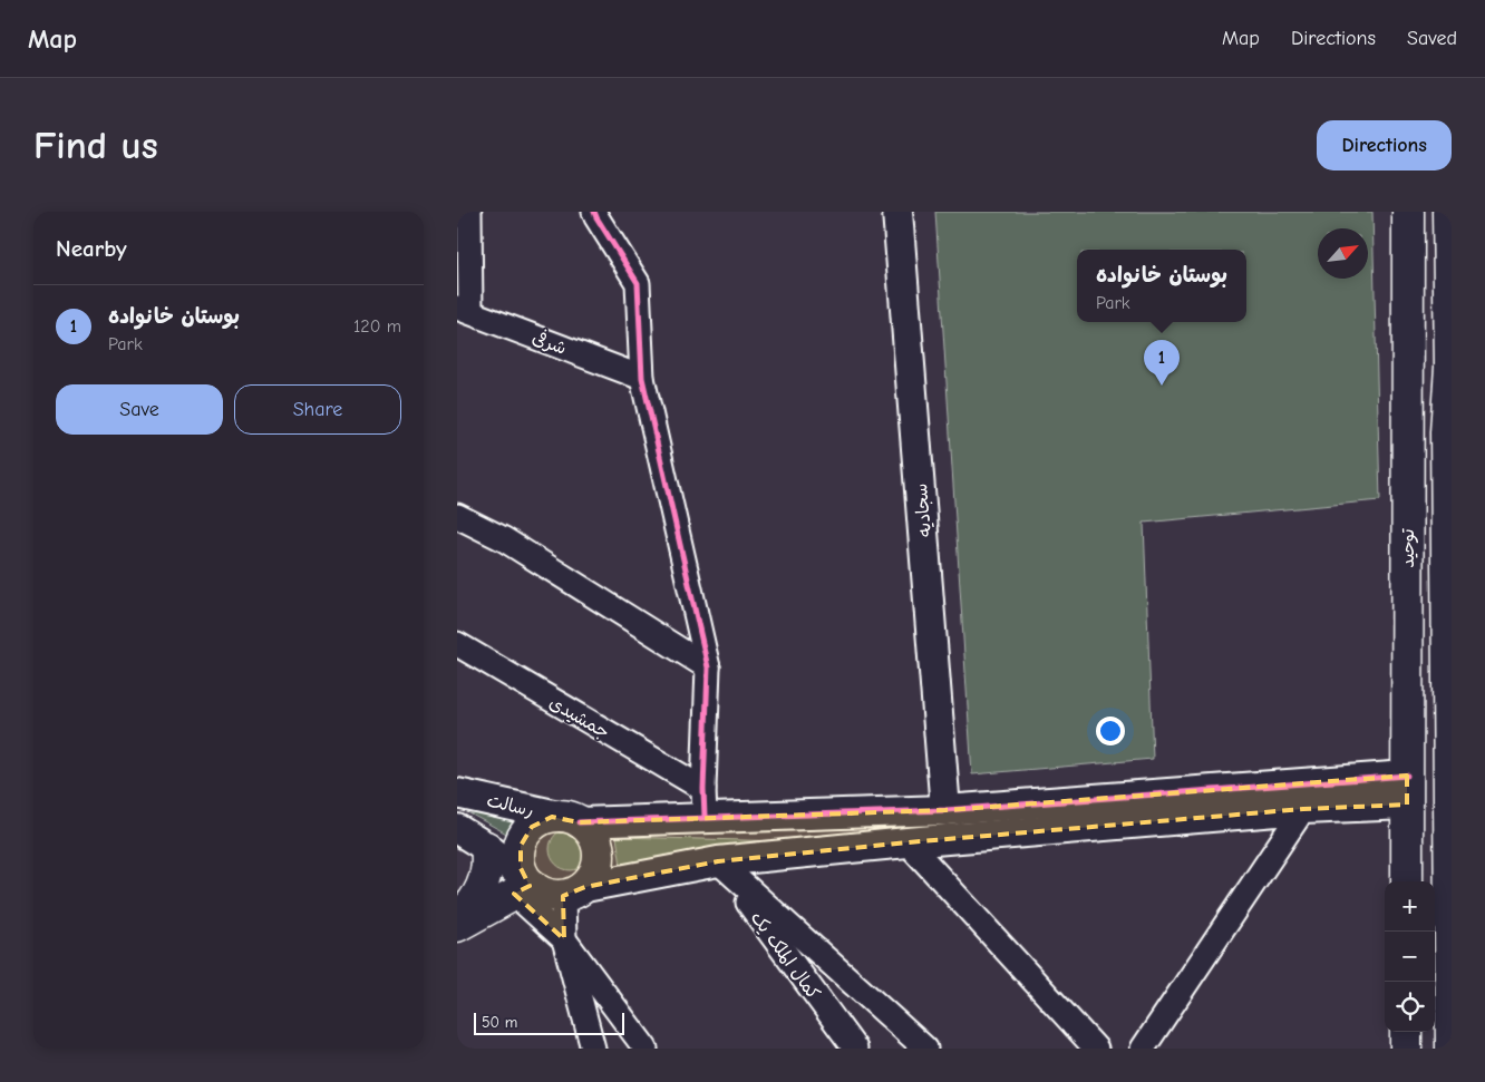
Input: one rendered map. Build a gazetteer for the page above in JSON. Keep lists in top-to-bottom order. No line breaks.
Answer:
{"streets":{"main road":["توحید"],"street":["شرفی","سجادیه","جمشیدی","رسالت","کمال الملک یک"]},"crossings":[["سجادیه","رسالت"],["توحید","رسالت"]],"scale_bar":"50 m","north":"top right","page":{"header":"Map","nav":["Map","Directions","Saved"],"buttons":["Directions",["Save","Share"]],"title":"Find us","heading":"Nearby","popup":["بوستان خانواده","Park"],"list":[{"mark":"1","name":"بوستان خانواده","note":"Park","value":"120 m"}],"pins":"1","map_buttons":["+","−"],"scale":"50 m"}}
